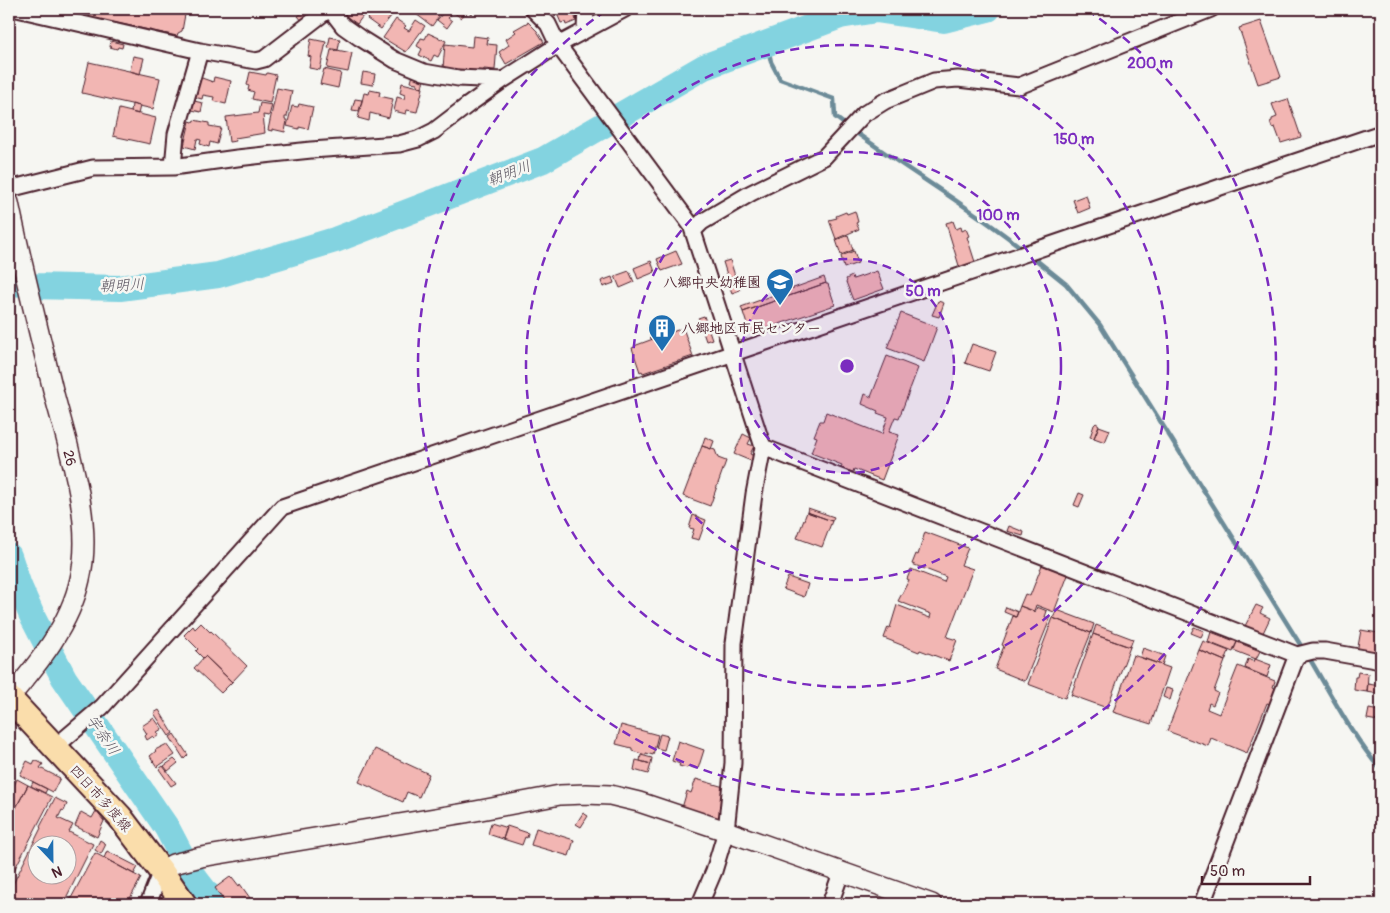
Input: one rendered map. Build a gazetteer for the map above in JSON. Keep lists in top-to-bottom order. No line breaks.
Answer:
{"streets":{"main road":["四日市多度線"],"street":["26"]},"crossings":[["26","四日市多度線"]],"water":["朝明川","宇奈川"],"places":{"school or university":["八郷中央幼稚園"],"building":["八郷地区市民センター"]},"scale_bar":"50 m","north":"bottom","rings":["200 m","150 m","100 m","50 m"]}
